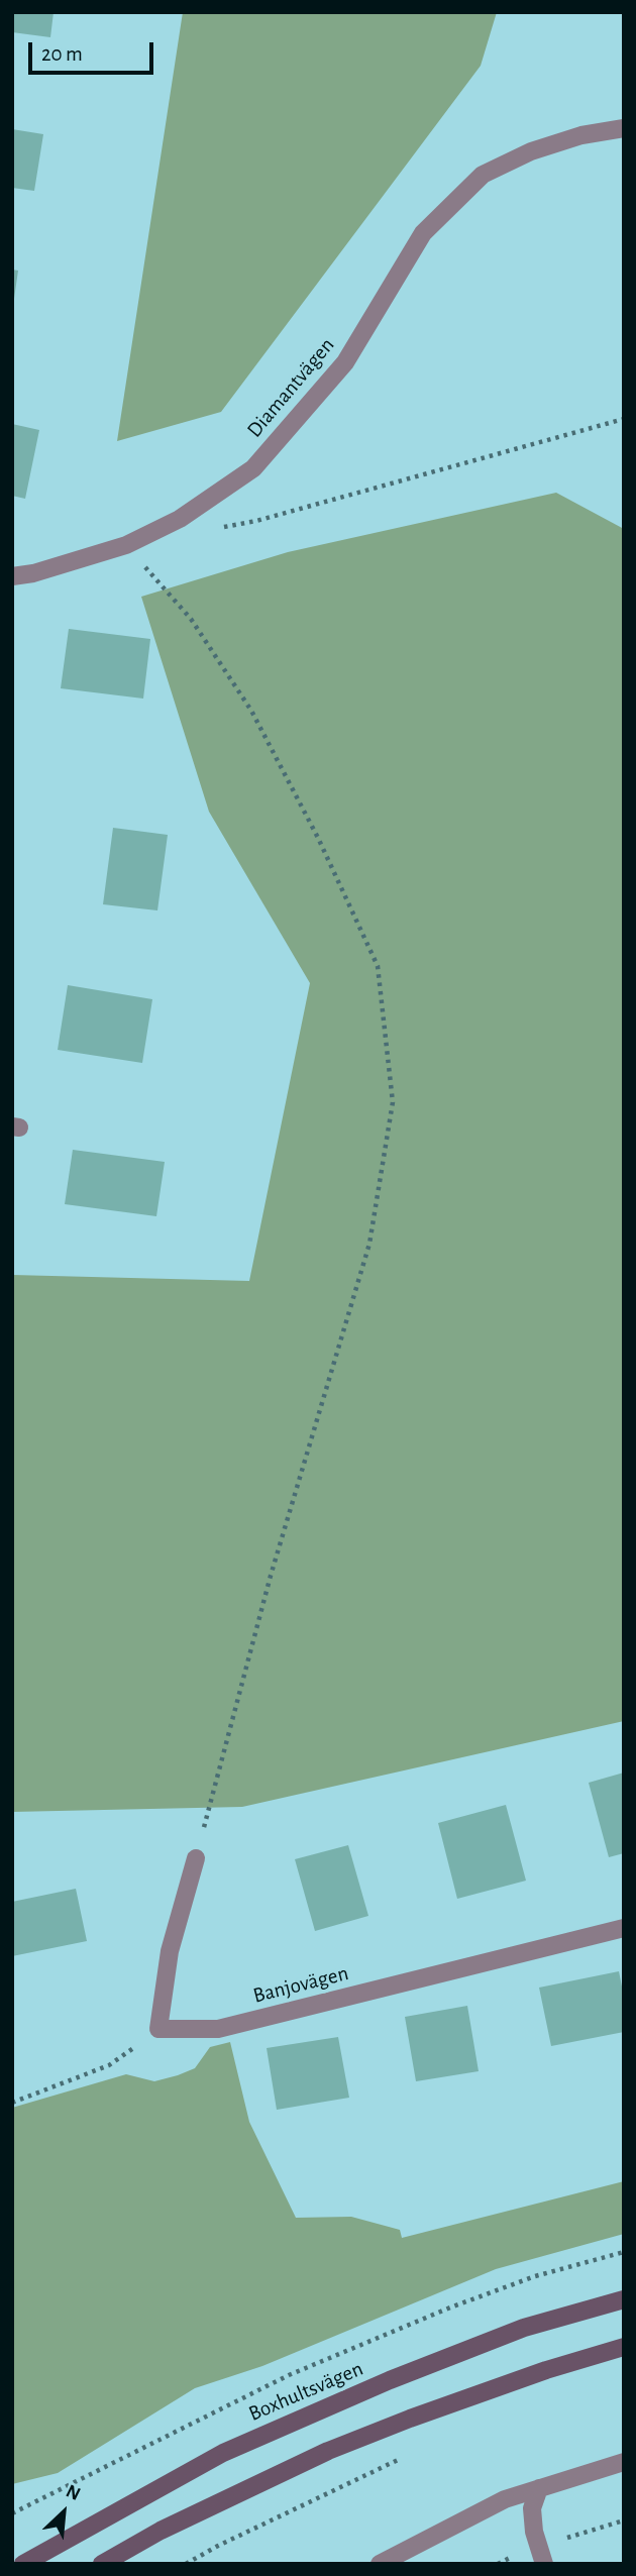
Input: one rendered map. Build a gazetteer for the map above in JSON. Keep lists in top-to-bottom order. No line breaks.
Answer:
{"streets":{"street":["Diamantvägen","Banjovägen","Boxhultsvägen"]},"scale_bar":"20 m","north":"top right"}
